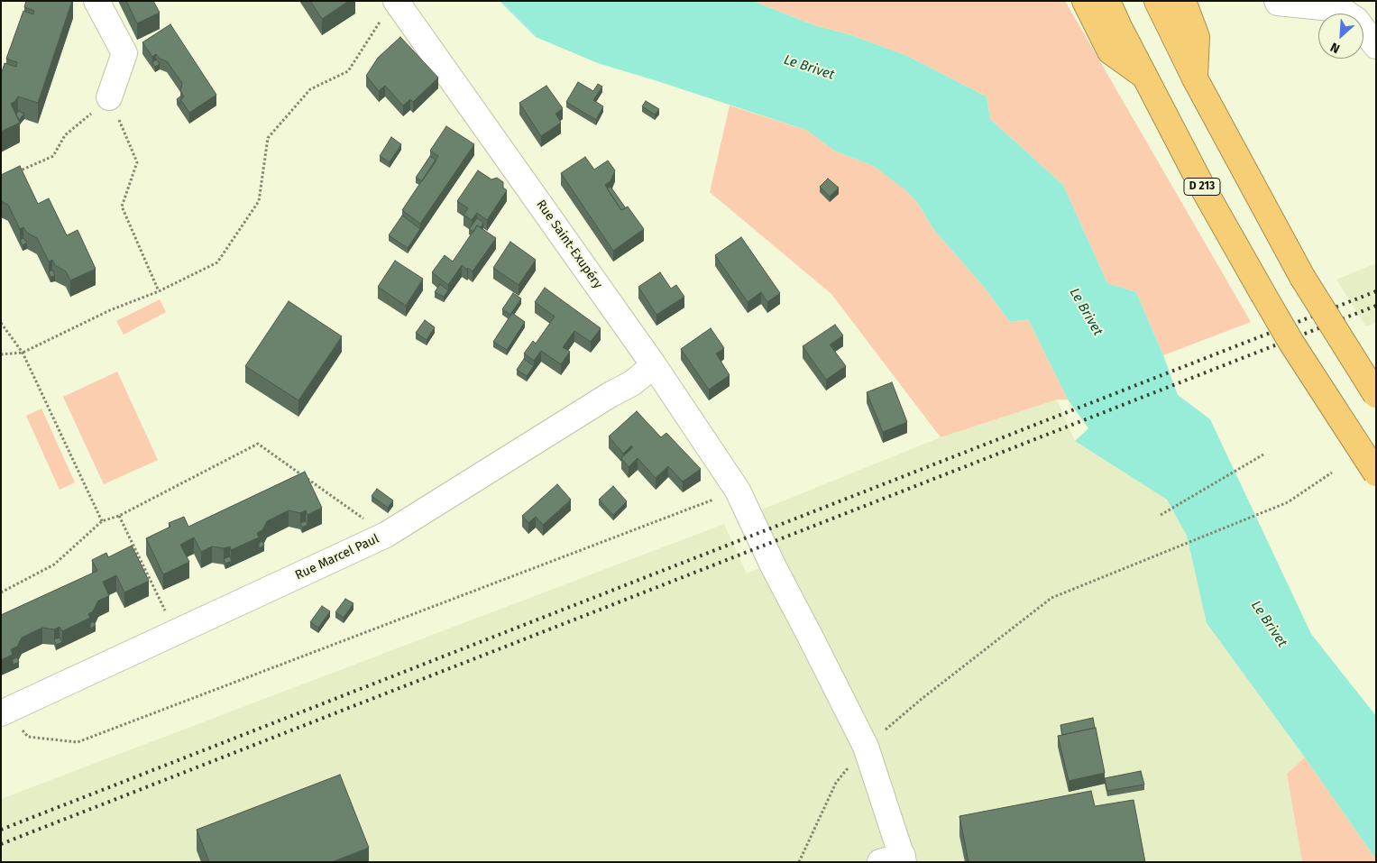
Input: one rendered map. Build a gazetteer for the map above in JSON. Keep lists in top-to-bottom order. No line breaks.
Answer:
{"streets":{"highway":["D 213"],"street":["Rue Saint-Exupéry","Rue Marcel Paul"]},"crossings":[["Rue Saint-Exupéry","Rue Marcel Paul"]],"water":["Le Brivet"],"north":"bottom left"}
